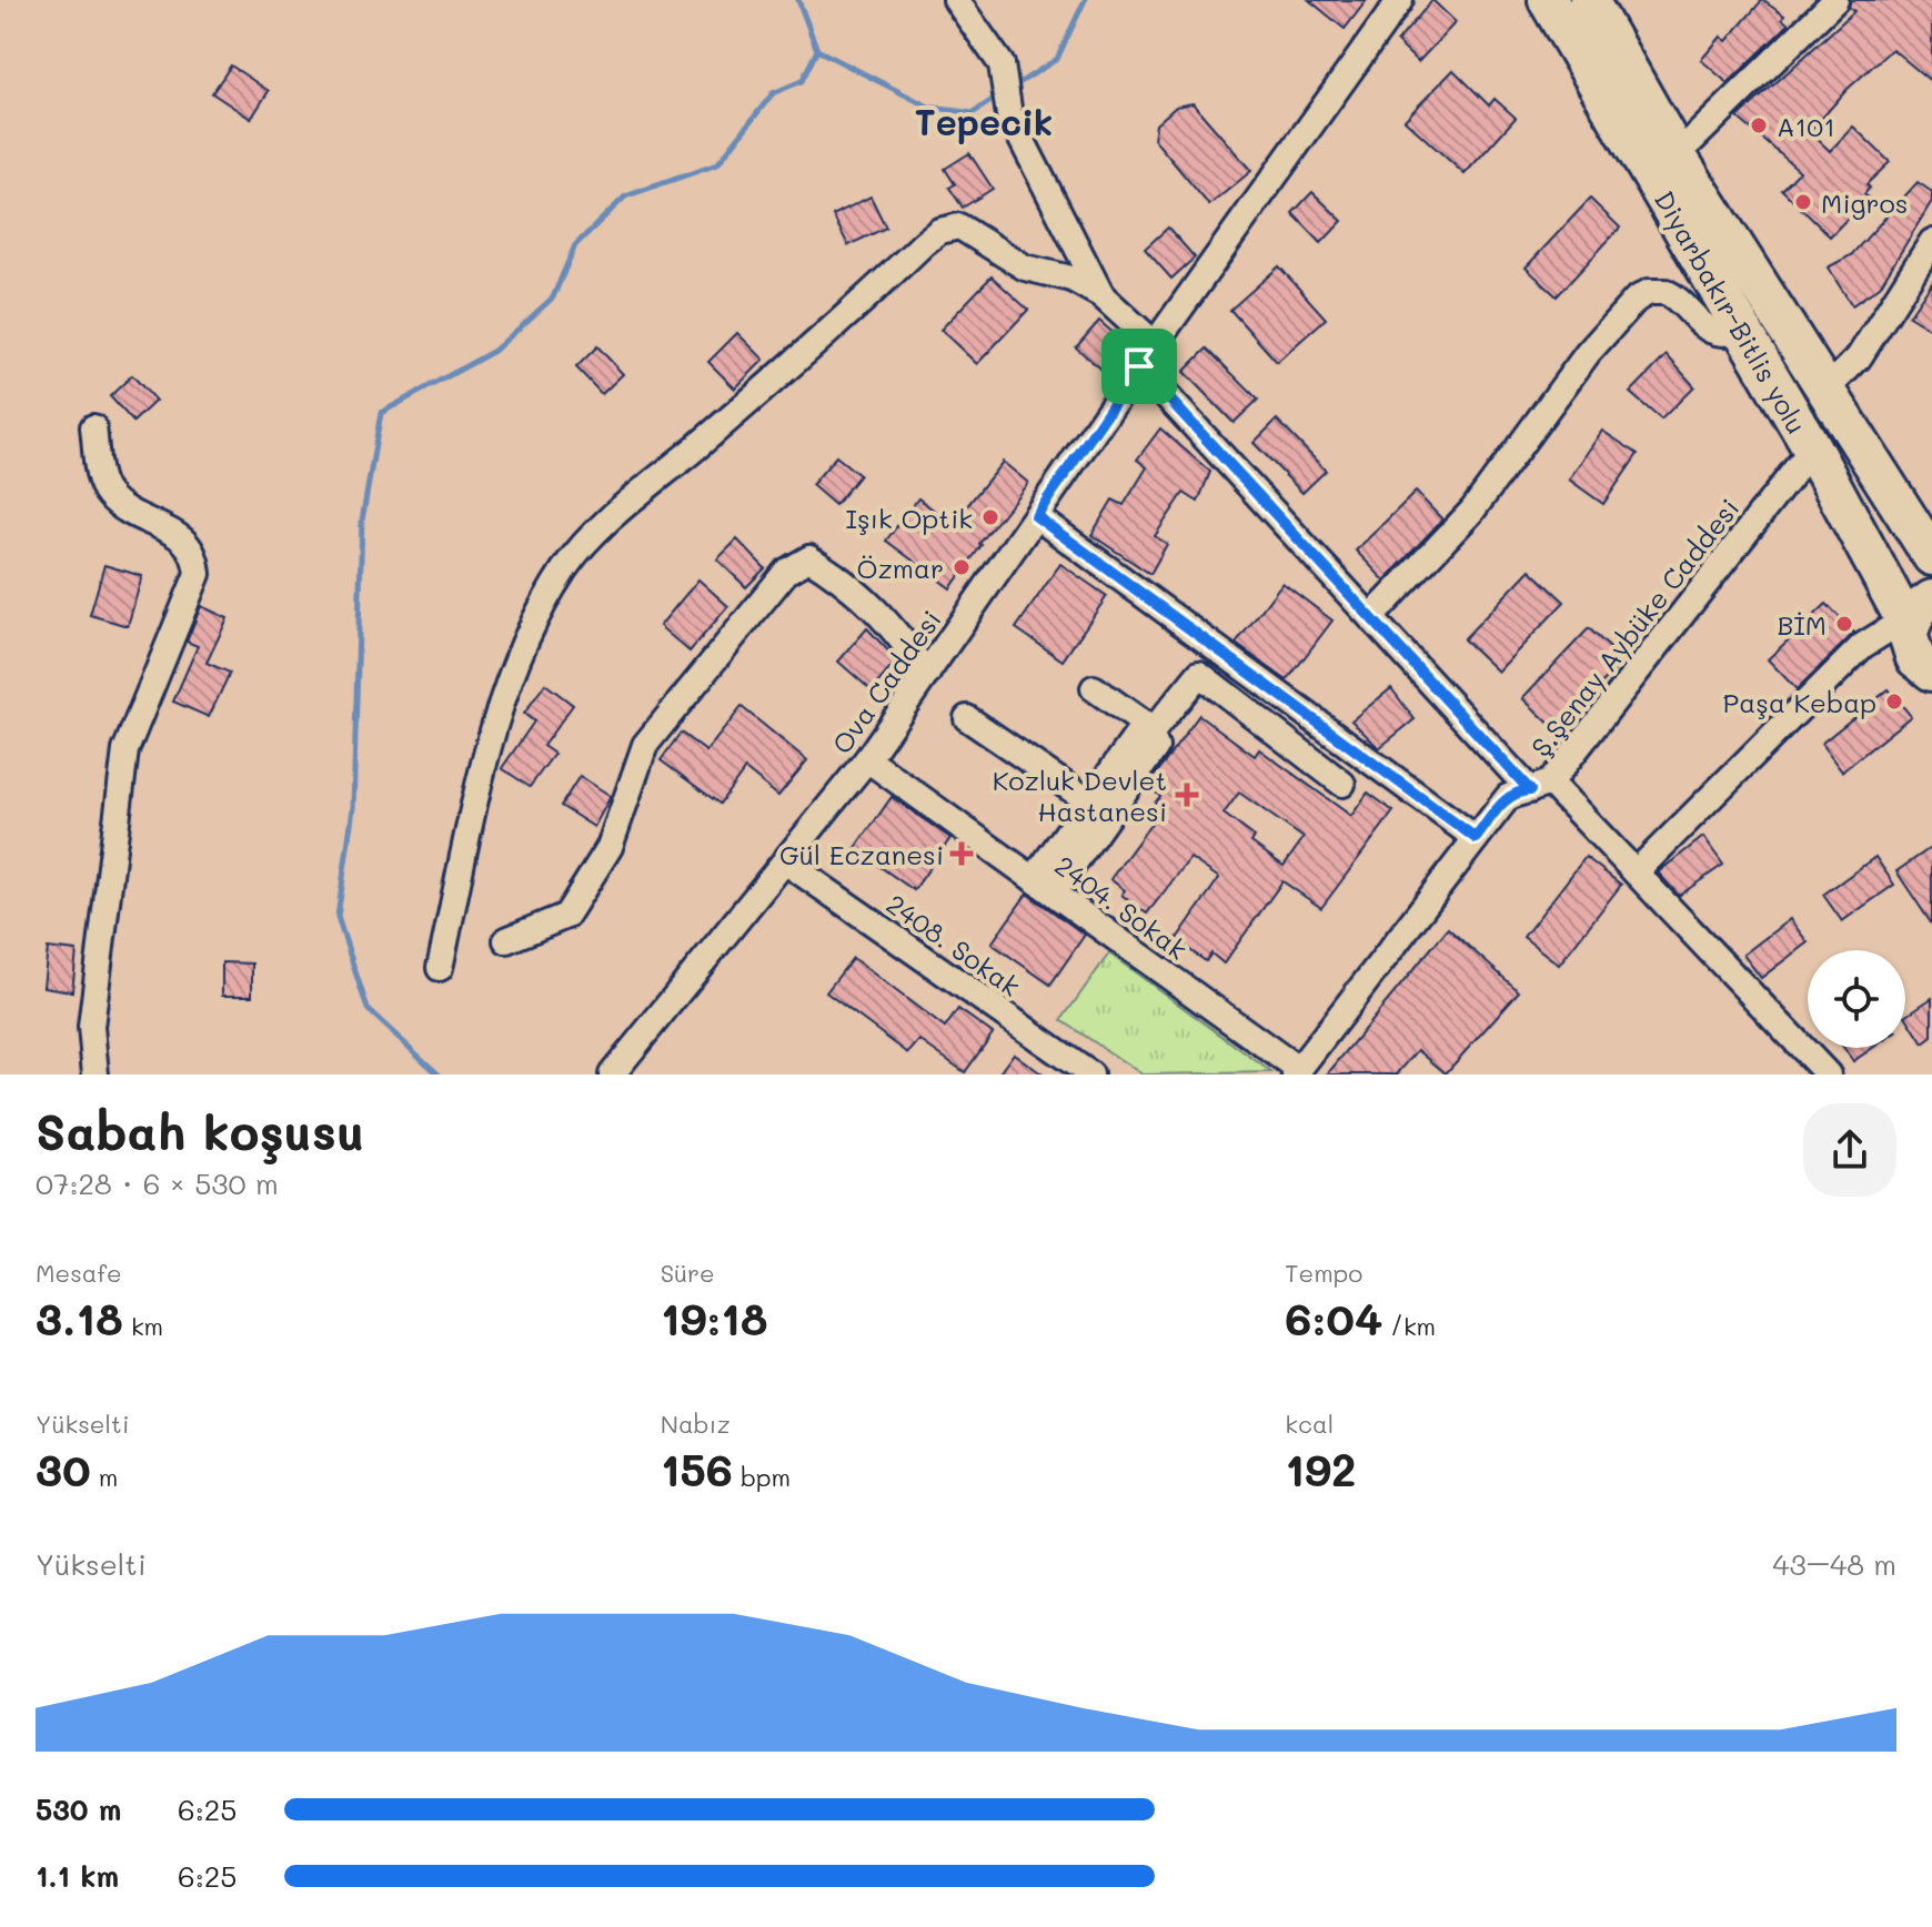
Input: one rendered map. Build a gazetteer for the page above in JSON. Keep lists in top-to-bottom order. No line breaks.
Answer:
{"streets":{"highway":["Diyarbakır-Bitlis yolu"],"street":["Ş.Şenay Aybüke Caddesi","Ova Caddesi","2404. Sokak","2408. Sokak"]},"crossings":[["Diyarbakır-Bitlis yolu","Ş.Şenay Aybüke Caddesi"],["Ş.Şenay Aybüke Caddesi","2404. Sokak"],["Ova Caddesi","2404. Sokak"],["Ova Caddesi","2408. Sokak"]],"districts":["Tepecik"],"places":{"other":["A101","Migros","Işık Optik","Özmar","BİM","Paşa Kebap"],"health":["Kozluk Devlet Hastanesi","Gül Eczanesi"]},"page":{"heading":["Sabah koşusu","07:28 · 6 × 530 m"],"stats":[["Mesafe","3.18 km"],["Süre","19:18"],["Tempo","6:04 /km"],["Yükselti","30 m"],["Nabız","156 bpm"],["kcal","192"]],"chart":["Yükselti","43–48 m"],"list":[{"name":"530 m","note":"6:25"},{"name":"1.1 km","note":"6:25"}]}}
